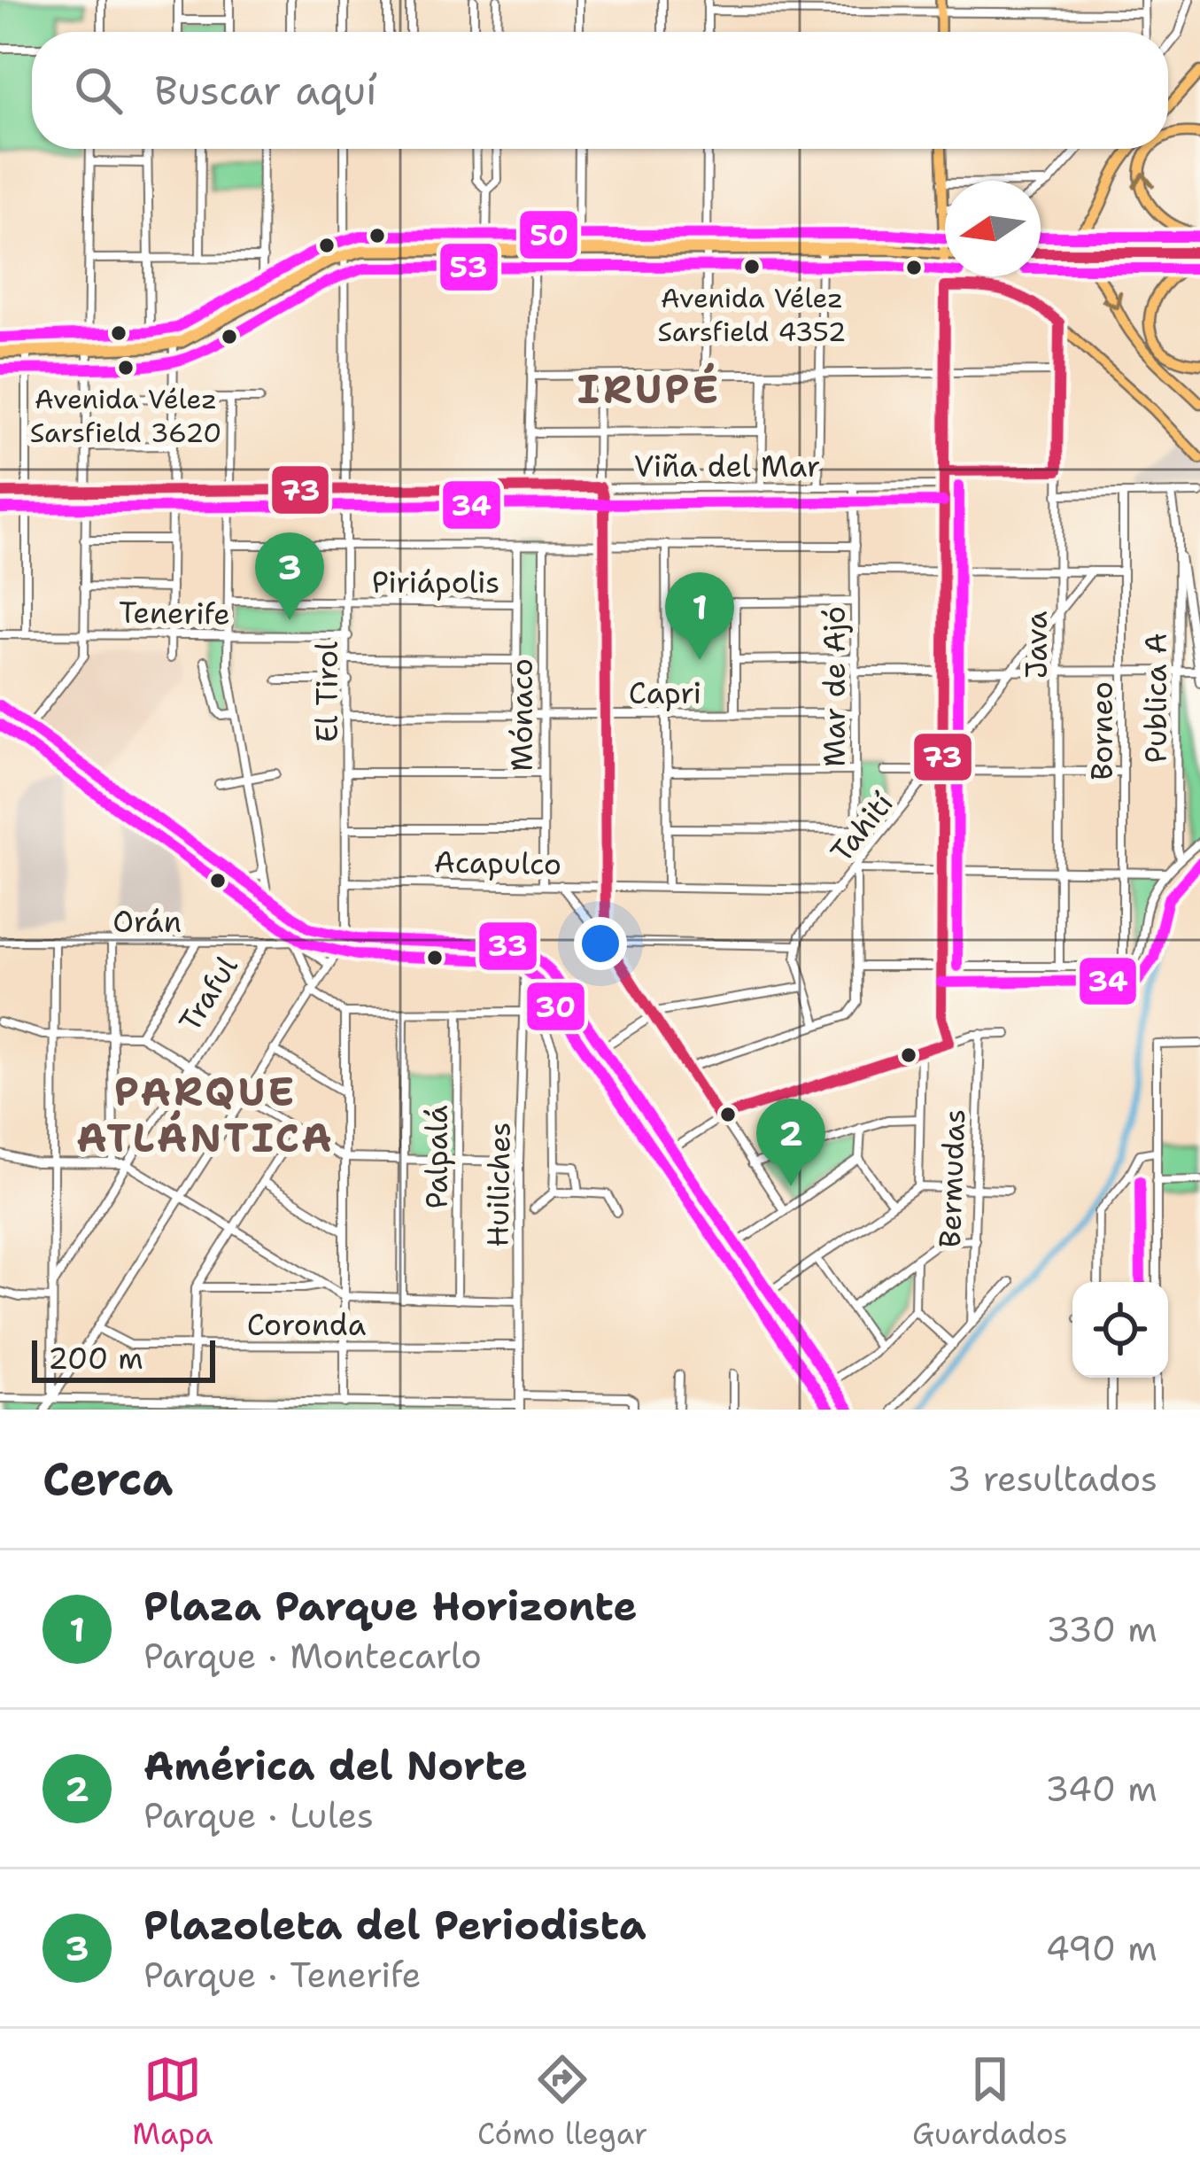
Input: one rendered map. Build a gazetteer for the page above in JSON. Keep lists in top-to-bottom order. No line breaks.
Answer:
{"streets":{"street":["Viña del Mar","Piriápolis","Tenerife","Java","Mar de Ajó","El Tirol","Capri","Publica A","Mónaco","Borneo","Tahití","Acapulco","Orán","Traful","Palpalá","Bermudas","Huiliches","Coronda"]},"crossings":[["Viña del Mar","Mar de Ajó"],["Viña del Mar","El Tirol"],["Piriápolis","El Tirol"],["Piriápolis","Mónaco"],["Tenerife","El Tirol"],["Java","Tahití"],["Mar de Ajó","Capri"],["Mar de Ajó","Tahití"],["El Tirol","Capri"],["El Tirol","Acapulco"],["Capri","Mónaco"],["Mónaco","Acapulco"],["Tahití","Acapulco"],["Orán","Traful"],["Huiliches","Coronda"]],"districts":["IRUPÉ","PARQUE ATLÁNTICA"],"places":["Avenida Vélez Sarsfield 4352","Avenida Vélez Sarsfield 3620"],"lines":["transit line 50","transit line 73","transit line 53","transit line 34","transit line 33","transit line 30"],"scale_bar":"200 m","north":"left","page":{"search":"Buscar aquí","pins":["3","1","2"],"scale":"200 m","heading":["Cerca","3 resultados"],"list":[{"mark":"1","name":"Plaza Parque Horizonte","note":"Parque · Montecarlo","value":"330 m"},{"mark":"2","name":"América del Norte","note":"Parque · Lules","value":"340 m"},{"mark":"3","name":"Plazoleta del Periodista","note":"Parque · Tenerife","value":"490 m"}],"nav":["Mapa","Cómo llegar","Guardados"]}}
